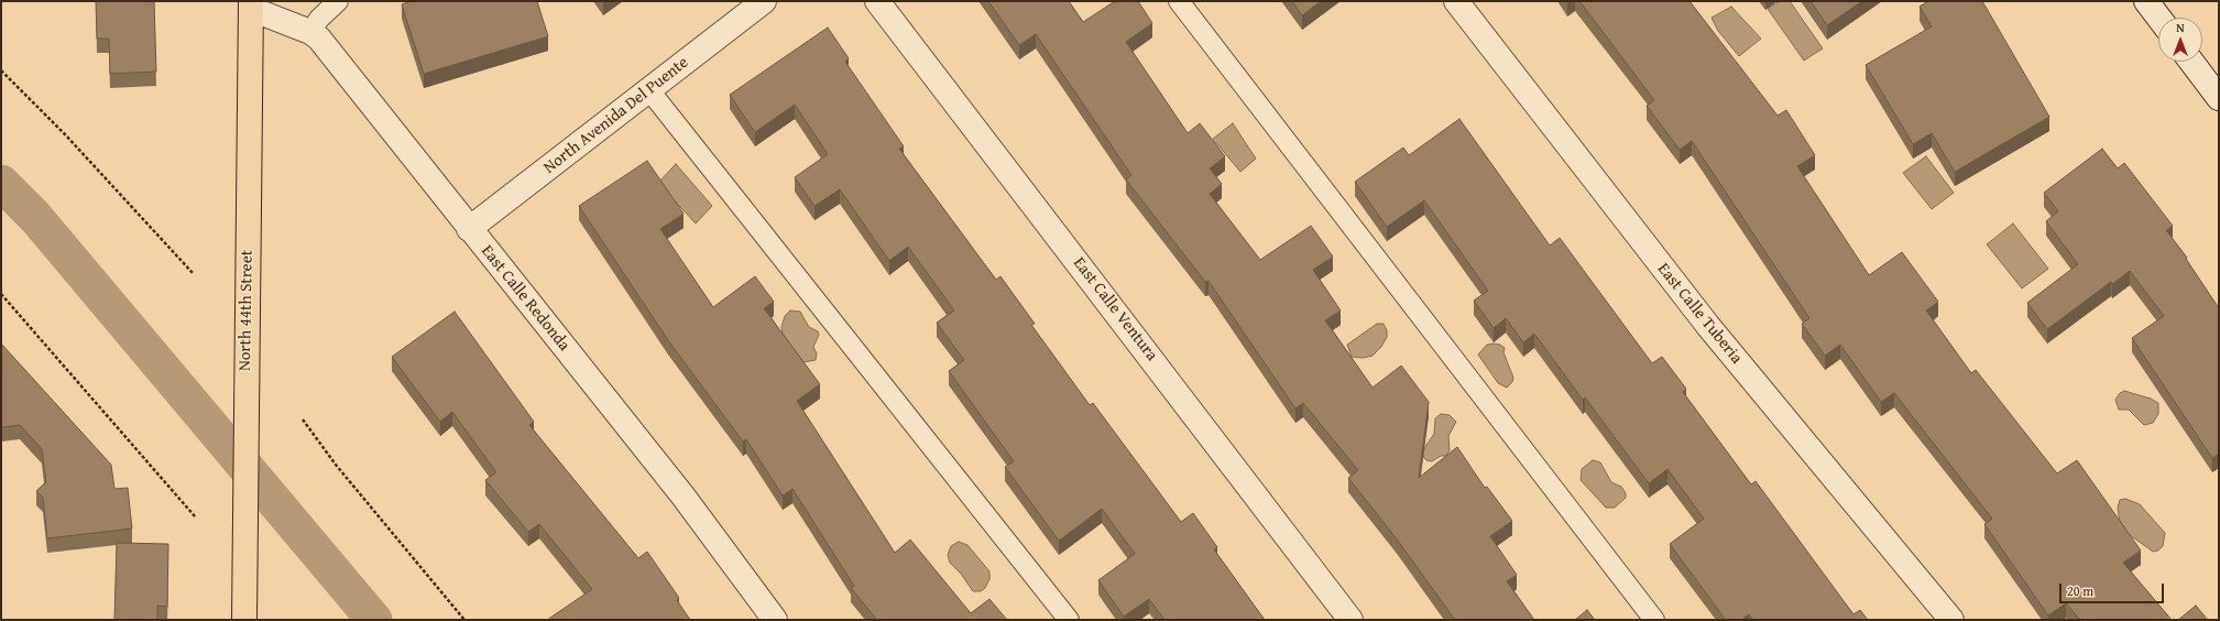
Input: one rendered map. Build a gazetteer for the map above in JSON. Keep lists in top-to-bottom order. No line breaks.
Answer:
{"streets":{"main road":["North 44th Street"],"street":["North Avenida Del Puente","East Calle Redonda","East Calle Ventura","East Calle Tuberia"]},"crossings":[["North Avenida Del Puente","East Calle Redonda"],["East Calle Redonda","North 44th Street"]],"scale_bar":"20 m","north":"top"}
